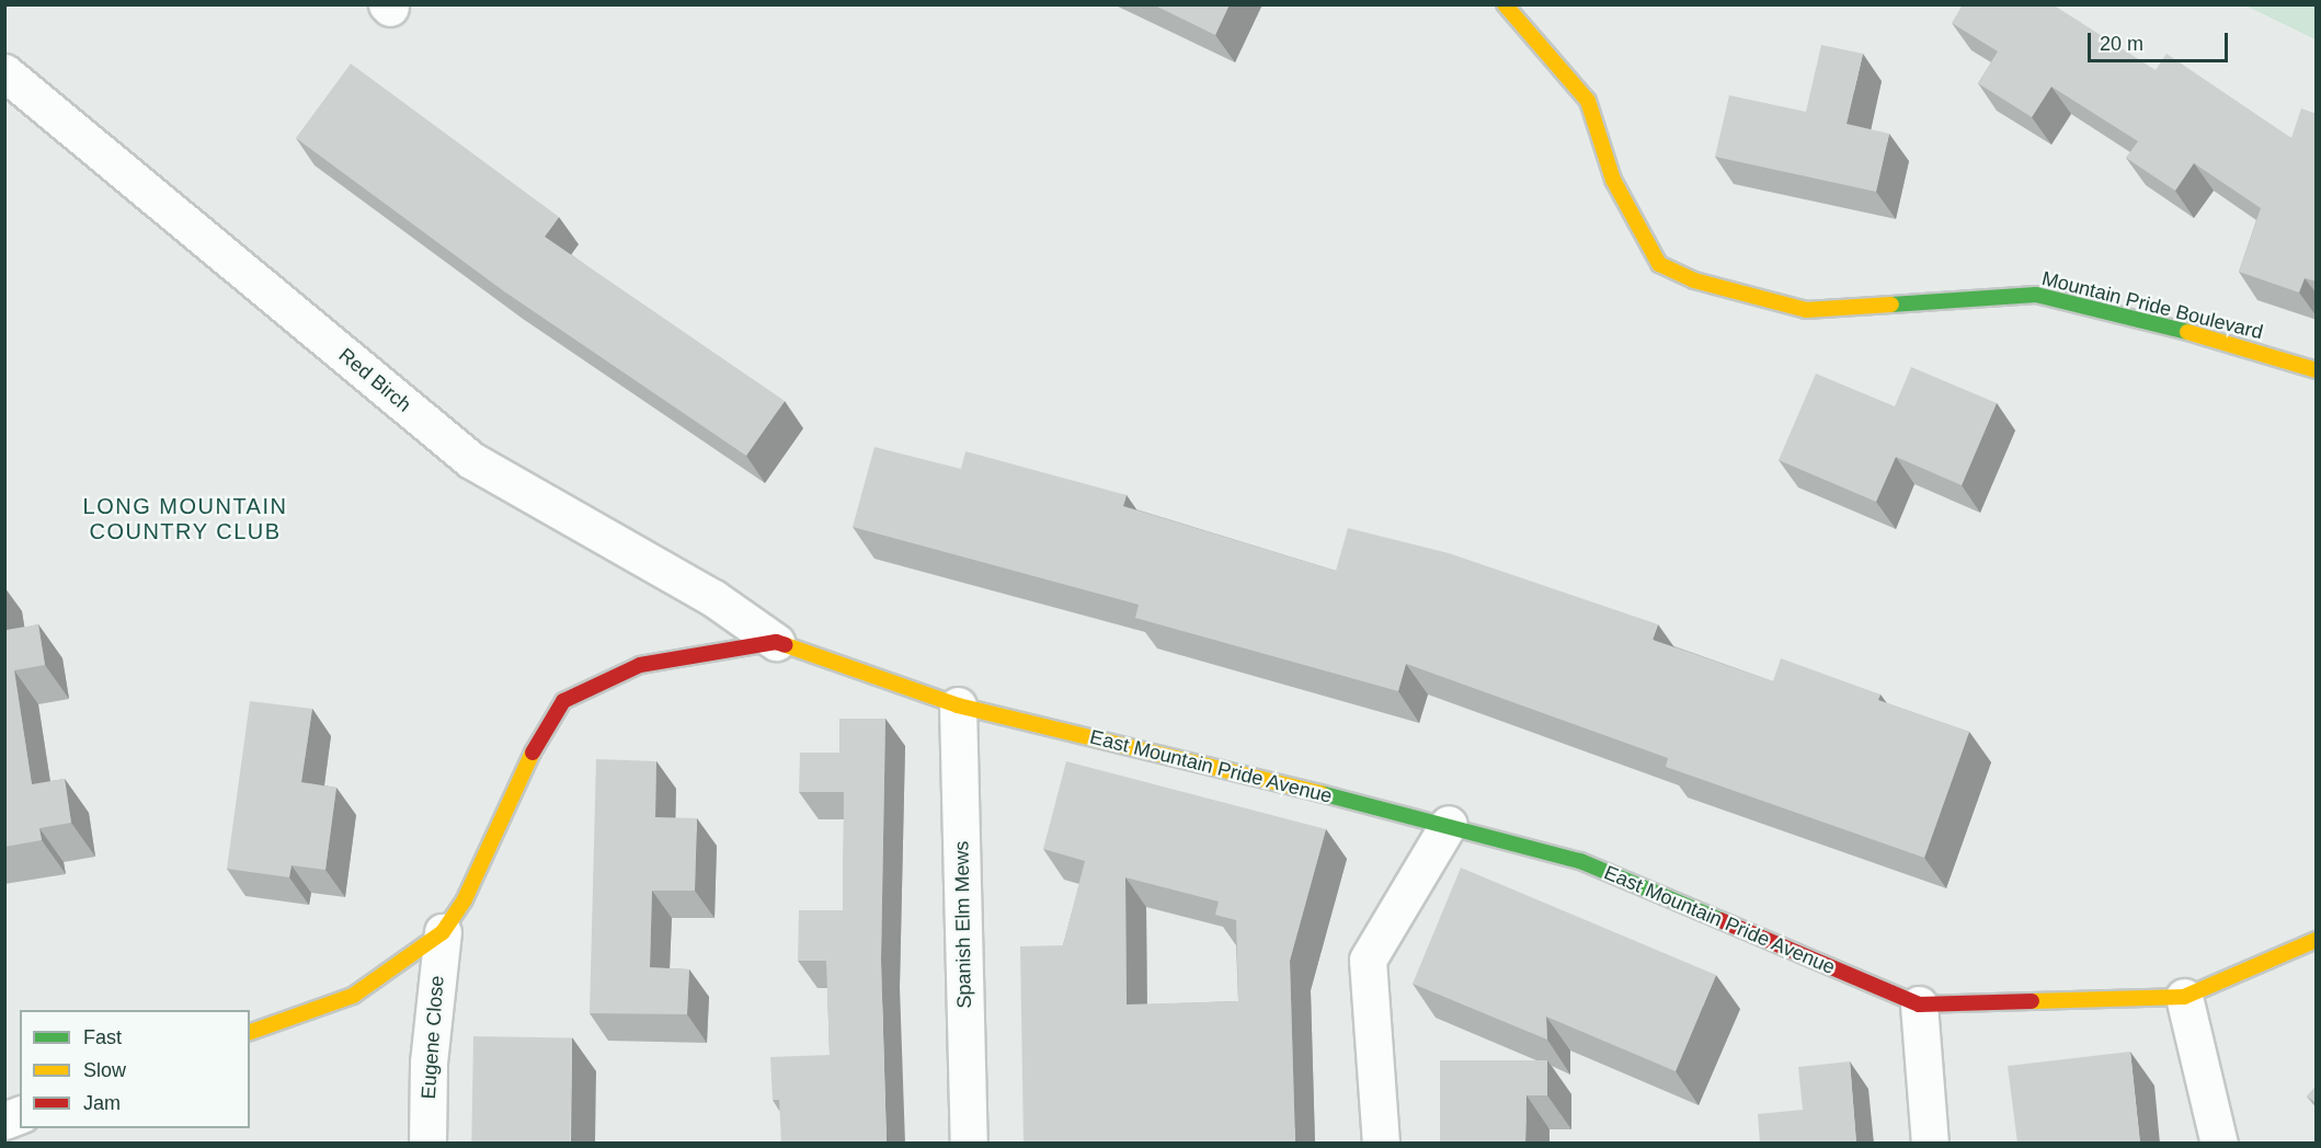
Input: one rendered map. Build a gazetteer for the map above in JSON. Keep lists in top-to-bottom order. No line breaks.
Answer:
{"streets":{"street":["Mountain Pride Boulevard","Red Birch","East Mountain Pride Avenue","Spanish Elm Mews","Eugene Close"]},"crossings":[["Red Birch","East Mountain Pride Avenue"],["East Mountain Pride Avenue","Spanish Elm Mews"],["East Mountain Pride Avenue","Eugene Close"]],"districts":["LONG MOUNTAIN COUNTRY CLUB"],"legend":["Fast","Slow","Jam"],"scale_bar":"20 m"}
